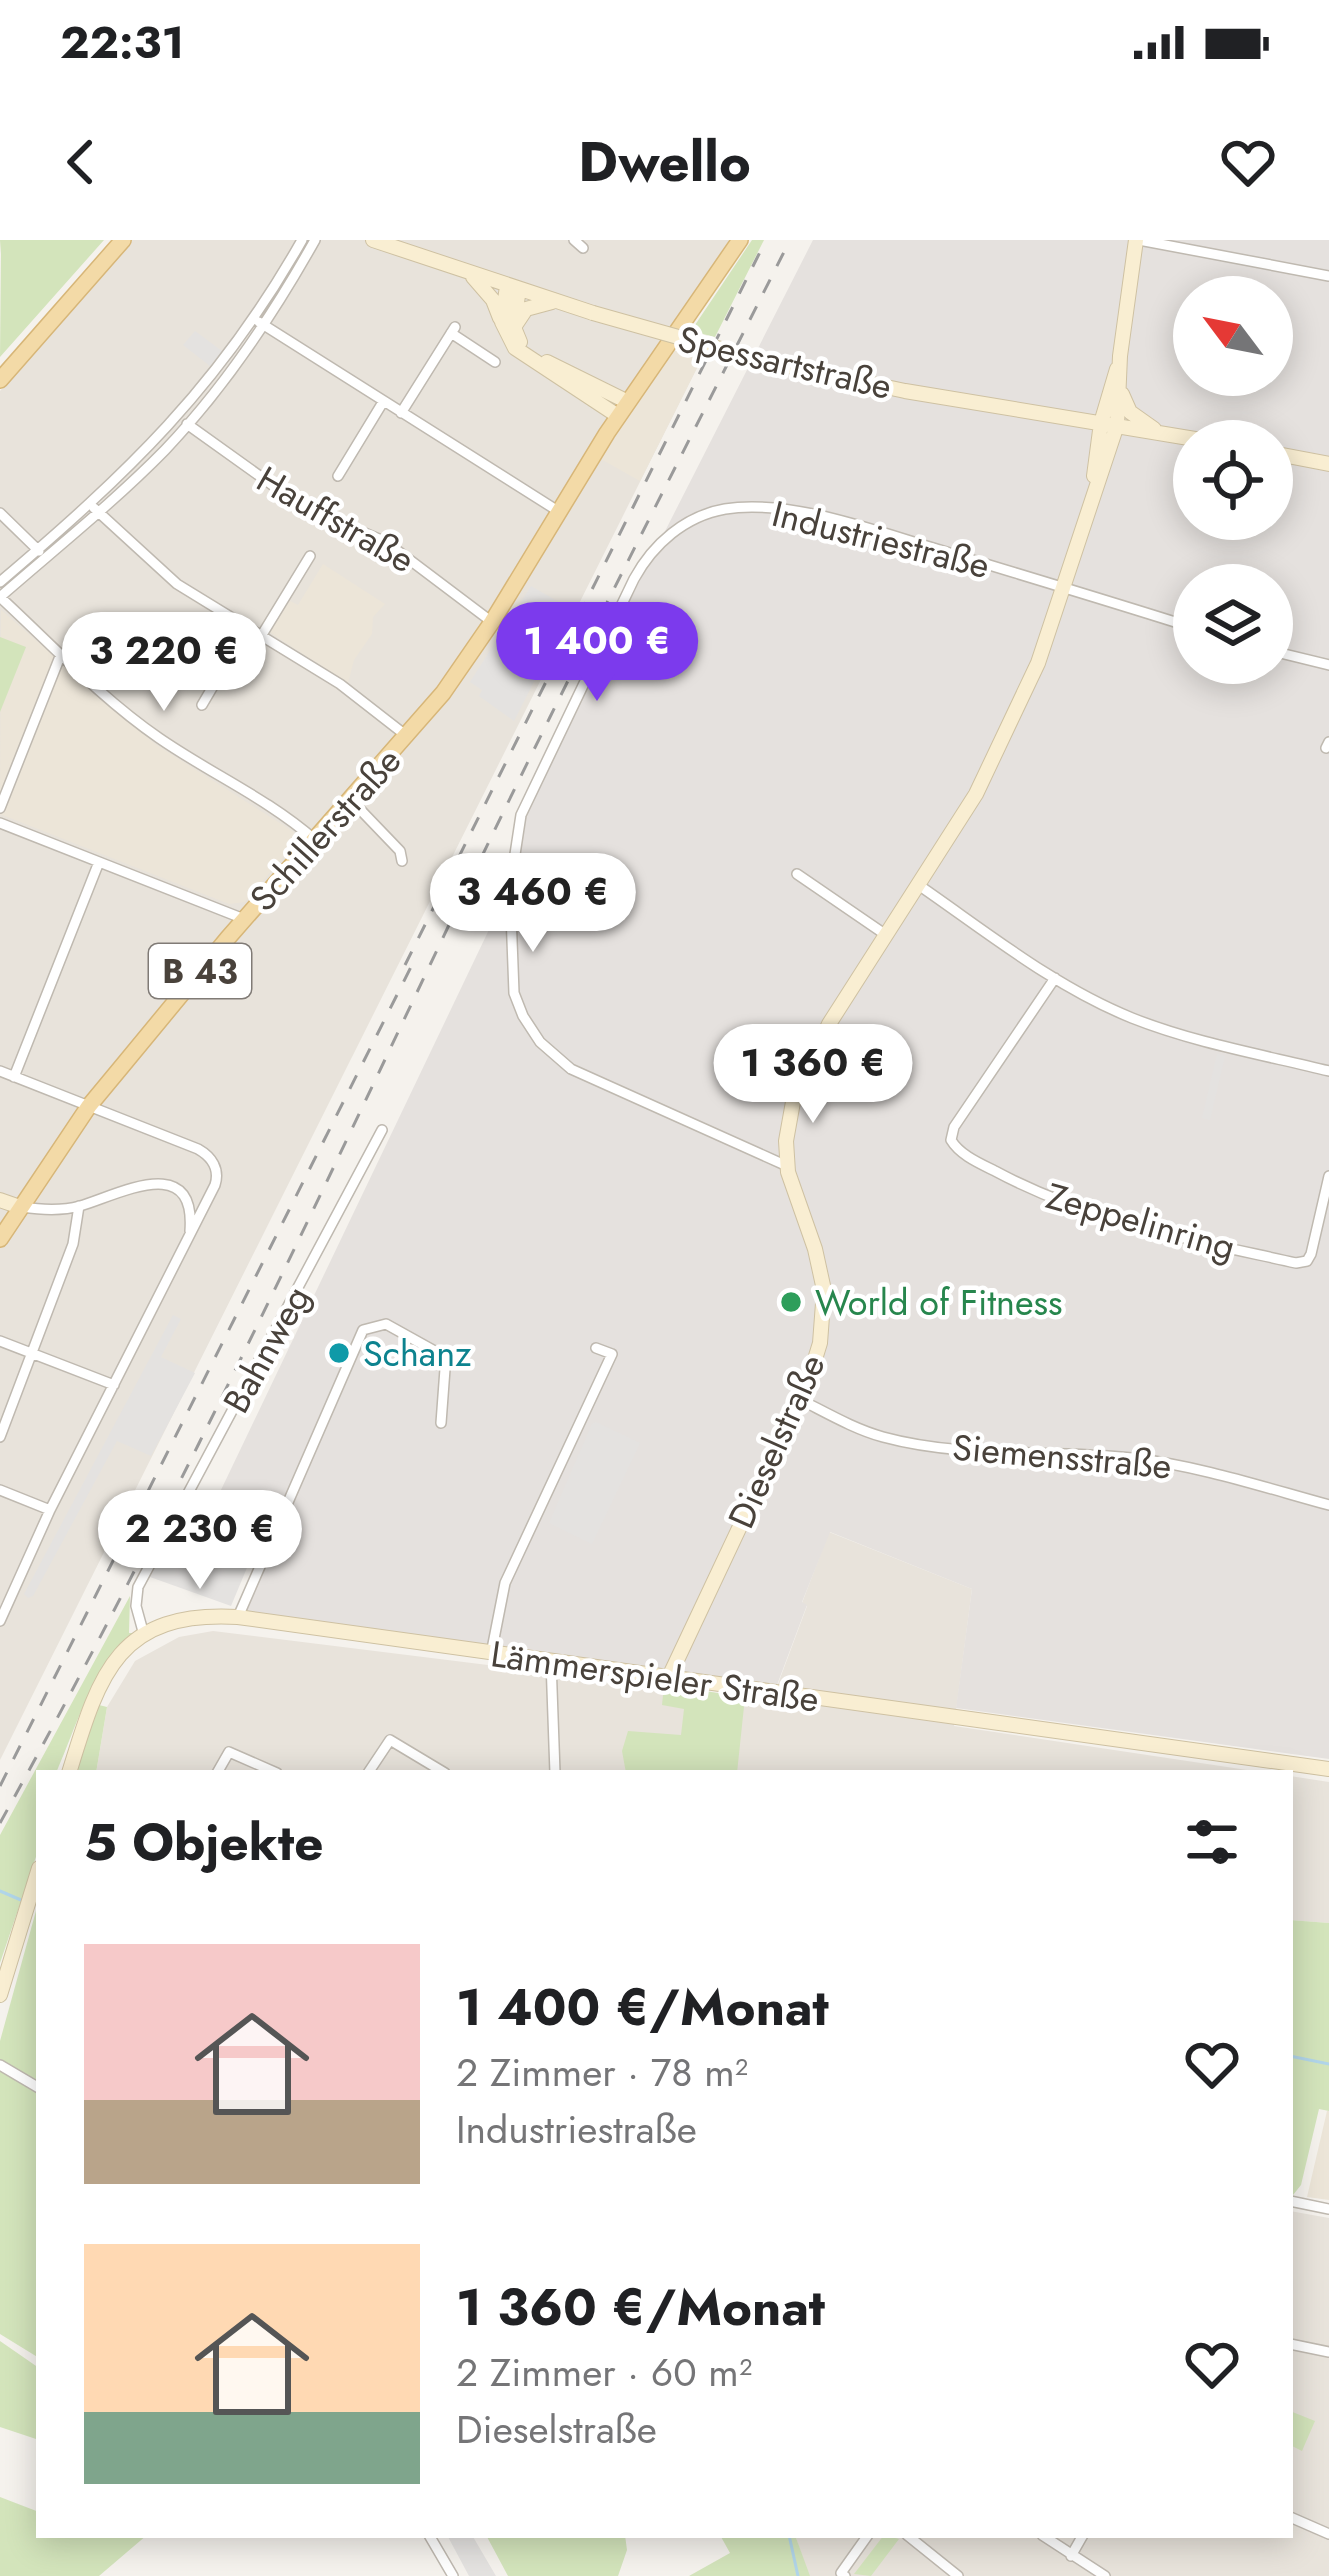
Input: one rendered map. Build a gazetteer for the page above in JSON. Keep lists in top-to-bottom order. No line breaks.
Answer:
{"streets":{"main road":["Spessartstraße","Schillerstraße","B 43","Dieselstraße","Lämmerspieler Straße"],"street":["Hauffstraße","Industriestraße","Zeppelinring","Bahnweg","Siemensstraße"]},"crossings":[["Spessartstraße","Dieselstraße"],["Hauffstraße","Schillerstraße"],["Industriestraße","Dieselstraße"],["Schillerstraße","B 43"],["Bahnweg","Lämmerspieler Straße"],["Dieselstraße","Siemensstraße"],["Dieselstraße","Lämmerspieler Straße"]],"places":["World of Fitness","Schanz"],"north":"top left","page":{"status":"22:31","header":"Dwello","price":["1 400 €","3 220 €","3 460 €","1 360 €","2 230 €"],"heading":"5 Objekte","list":[{"name":"1 400 €/Monat","note":"2 Zimmer · 78 m² · Industriestraße"},{"name":"1 360 €/Monat","note":"2 Zimmer · 60 m² · Dieselstraße"}]}}
